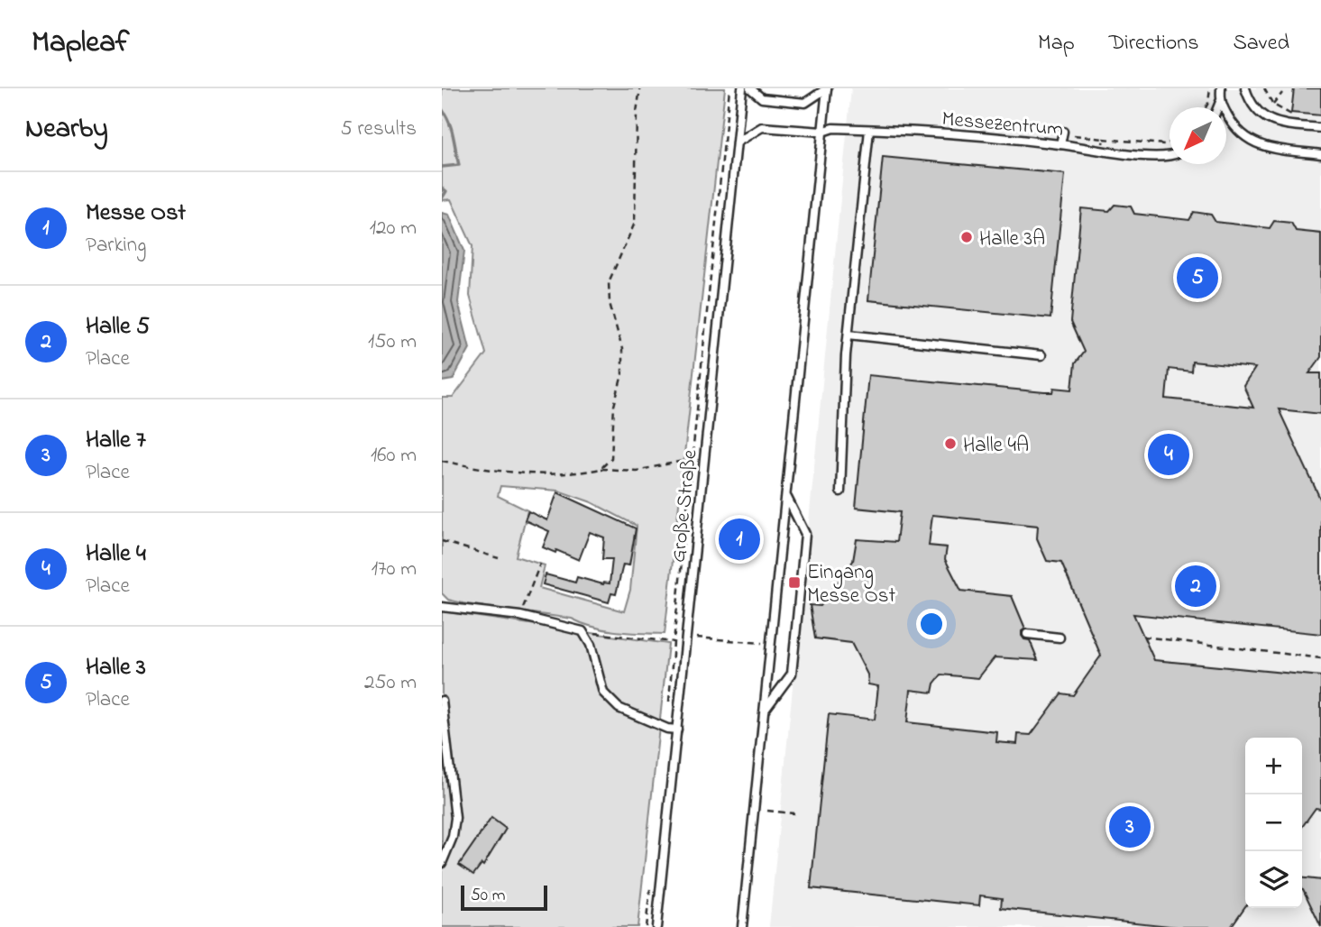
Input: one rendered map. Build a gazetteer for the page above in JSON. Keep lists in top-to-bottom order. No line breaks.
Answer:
{"streets":{"lane":["Messezentrum","Große Straße"]},"crossings":[["Messezentrum","Große Straße"]],"places":{"other":["Halle 3A","Halle 4A"],"transit":["Eingang Messe Ost"]},"scale_bar":"50 m","north":"bottom left","page":{"header":"Mapleaf","nav":["Map","Directions","Saved"],"heading":["Nearby","5 results"],"list":[{"mark":"1","name":"Messe Ost","note":"Parking","value":"120 m"},{"mark":"2","name":"Halle 5","note":"Place","value":"150 m"},{"mark":"3","name":"Halle 7","note":"Place","value":"160 m"},{"mark":"4","name":"Halle 4","note":"Place","value":"170 m"},{"mark":"5","name":"Halle 3","note":"Place","value":"250 m"}],"pins":["5","4","1","2","3"],"map_buttons":["+","−"],"scale":"50 m"}}
